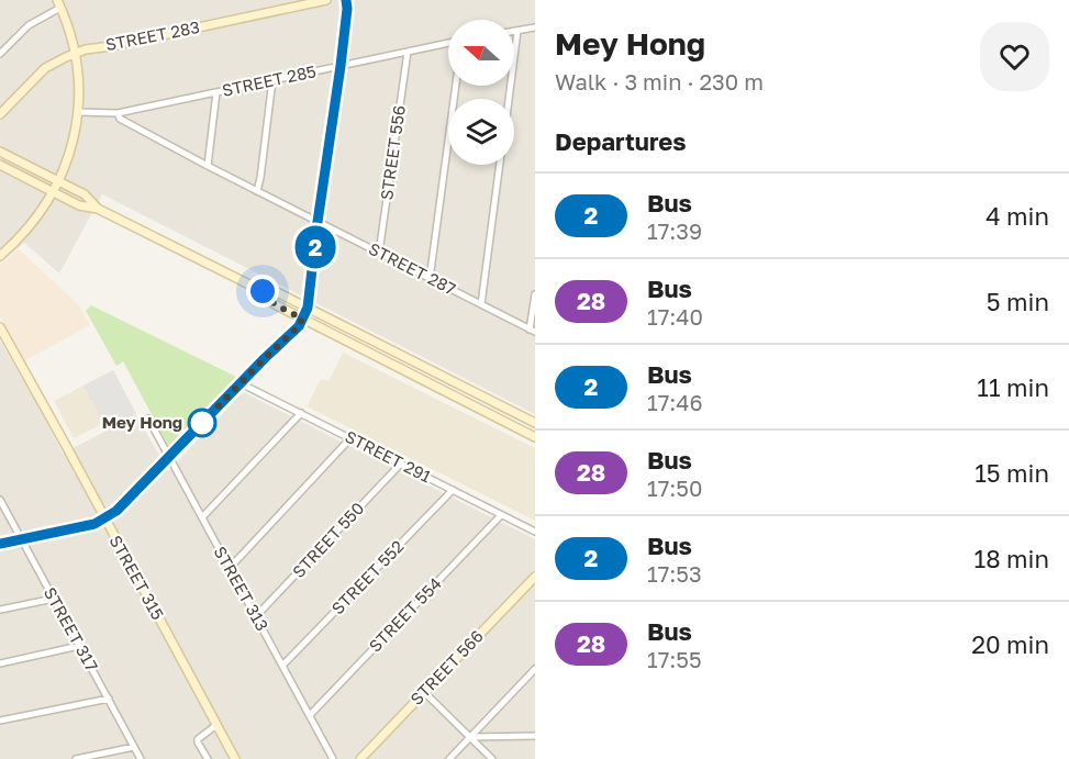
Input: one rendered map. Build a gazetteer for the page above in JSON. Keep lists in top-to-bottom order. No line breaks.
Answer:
{"streets":{"street":["STREET 283","STREET 285","STREET 556","STREET 287","STREET 291","STREET 550","STREET 315","STREET 552","STREET 313","STREET 554","STREET 317","STREET 566"]},"crossings":[["STREET 285","STREET 556"],["STREET 285","STREET 287"],["STREET 556","STREET 287"],["STREET 291","STREET 550"],["STREET 291","STREET 552"],["STREET 291","STREET 554"],["STREET 550","STREET 313"],["STREET 552","STREET 313"],["STREET 313","STREET 554"]],"places":["Mey Hong"],"lines":["bus line 2"],"north":"left","page":{"on_map":"2","heading":[["Mey Hong","Walk · 3 min · 230 m"],"Departures"],"list":[{"mark":"2","name":"Bus","note":"17:39","value":"4 min"},{"mark":"28","name":"Bus","note":"17:40","value":"5 min"},{"mark":"2","name":"Bus","note":"17:46","value":"11 min"},{"mark":"28","name":"Bus","note":"17:50","value":"15 min"},{"mark":"2","name":"Bus","note":"17:53","value":"18 min"},{"mark":"28","name":"Bus","note":"17:55","value":"20 min"}]}}
